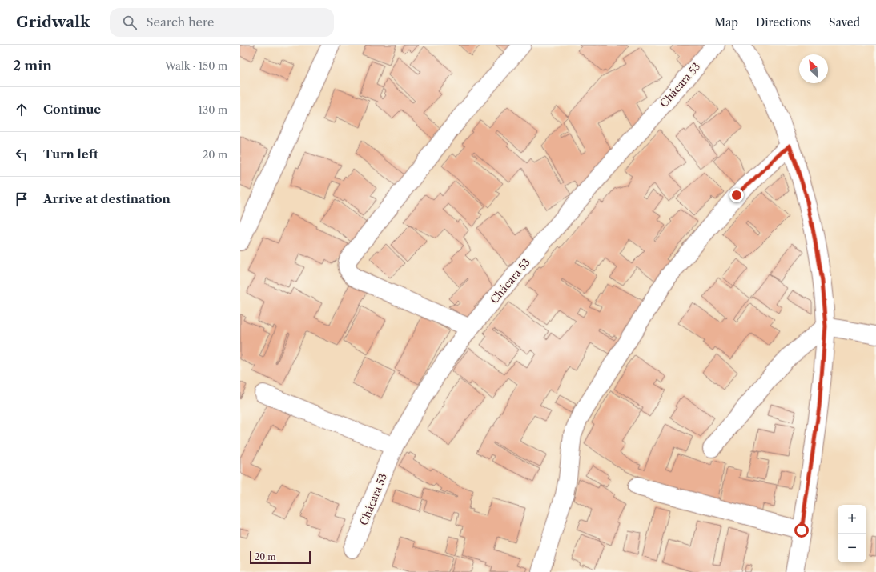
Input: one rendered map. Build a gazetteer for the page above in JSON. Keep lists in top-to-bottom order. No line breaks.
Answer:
{"streets":{"street":["Chácara 53"]},"scale_bar":"20 m","north":"top left","page":{"header":"Gridwalk","search":"Search here","nav":["Map","Directions","Saved"],"heading":["2 min","Walk · 150 m"],"list":[["Continue","130 m"],["Turn left","20 m"],"Arrive at destination"],"map_buttons":["+","−"],"scale":"20 m"}}
